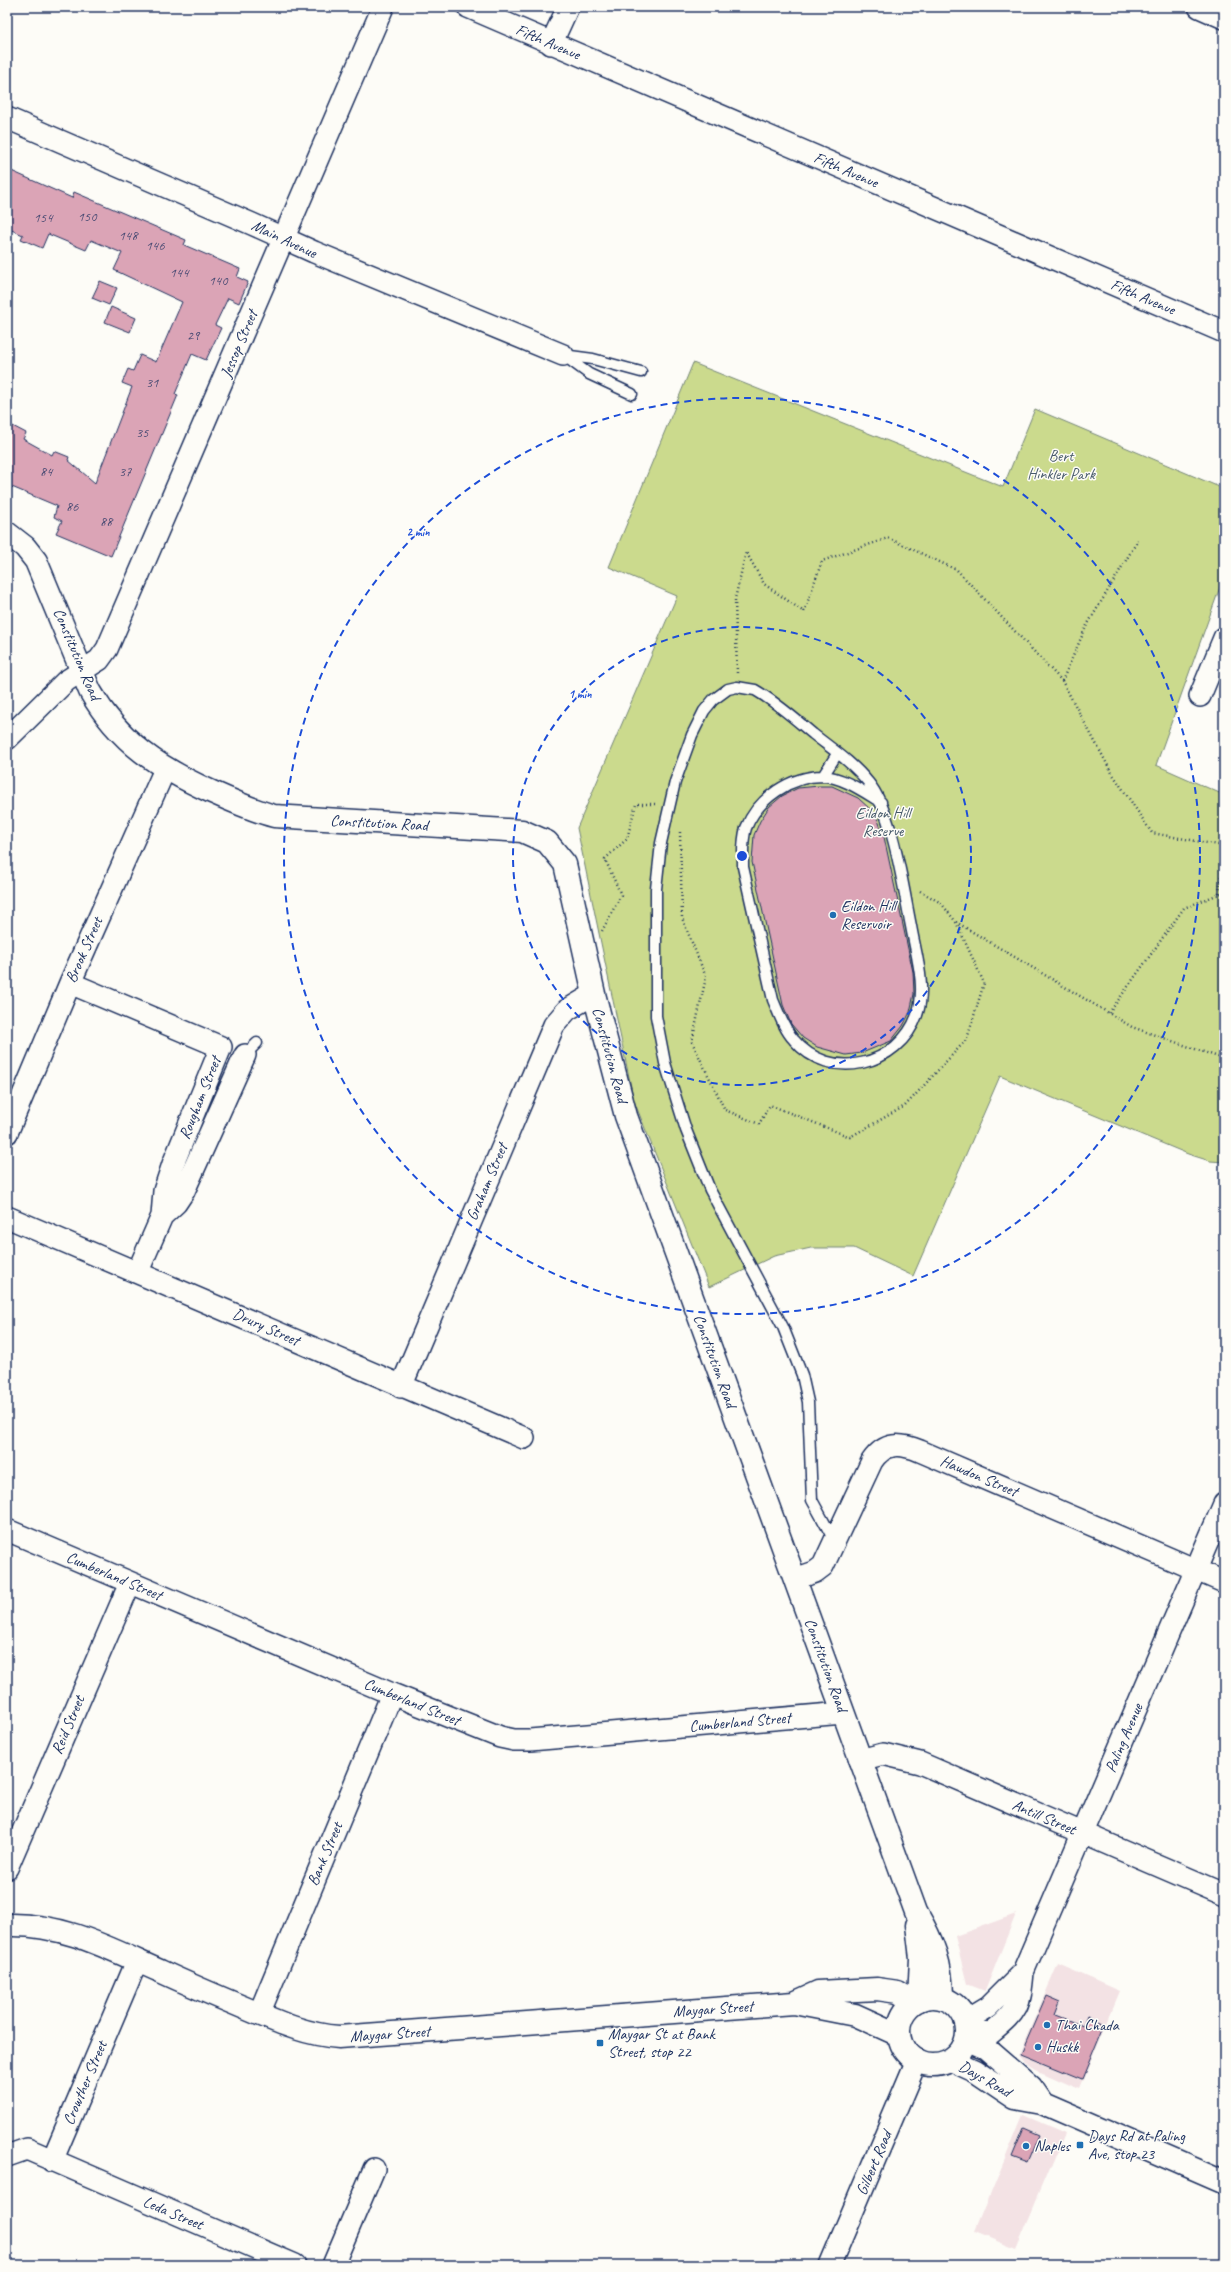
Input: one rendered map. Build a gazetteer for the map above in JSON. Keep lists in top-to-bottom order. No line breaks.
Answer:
{"streets":{"street":["Fifth Avenue","Main Avenue","Jessop Street","Constitution Road","Brook Street","Rougham Street","Graham Street","Drury Street","Hawdon Street","Cumberland Street","Reid Street","Paling Avenue","Antill Street","Bank Street","Maygar Street","Days Road","Crowther Street","Gilbert Road","Leda Street"]},"crossings":[["Main Avenue","Jessop Street"],["Jessop Street","Constitution Road"],["Constitution Road","Brook Street"],["Constitution Road","Graham Street"],["Constitution Road","Hawdon Street"],["Constitution Road","Cumberland Street"],["Constitution Road","Paling Avenue"],["Constitution Road","Antill Street"],["Constitution Road","Maygar Street"],["Constitution Road","Days Road"],["Constitution Road","Gilbert Road"],["Brook Street","Rougham Street"],["Rougham Street","Drury Street"],["Graham Street","Drury Street"],["Hawdon Street","Paling Avenue"],["Cumberland Street","Reid Street"],["Cumberland Street","Bank Street"],["Paling Avenue","Antill Street"],["Paling Avenue","Maygar Street"],["Paling Avenue","Days Road"],["Paling Avenue","Gilbert Road"],["Bank Street","Maygar Street"],["Maygar Street","Days Road"],["Maygar Street","Crowther Street"],["Maygar Street","Gilbert Road"],["Days Road","Gilbert Road"],["Crowther Street","Leda Street"]],"parks":["Bert Hinkler Park","Eildon Hill Reserve"],"places":{"other":["Eildon Hill Reservoir","Thai Chada","Huskk","Naples"],"transit":["Maygar St at Bank Street, stop 22","Days Rd at Paling Ave, stop 23"]},"house_numbers":["150","154","148","146","144","140","29","31","35","84","37","86","88"],"rings":["2 min","1 min"]}
